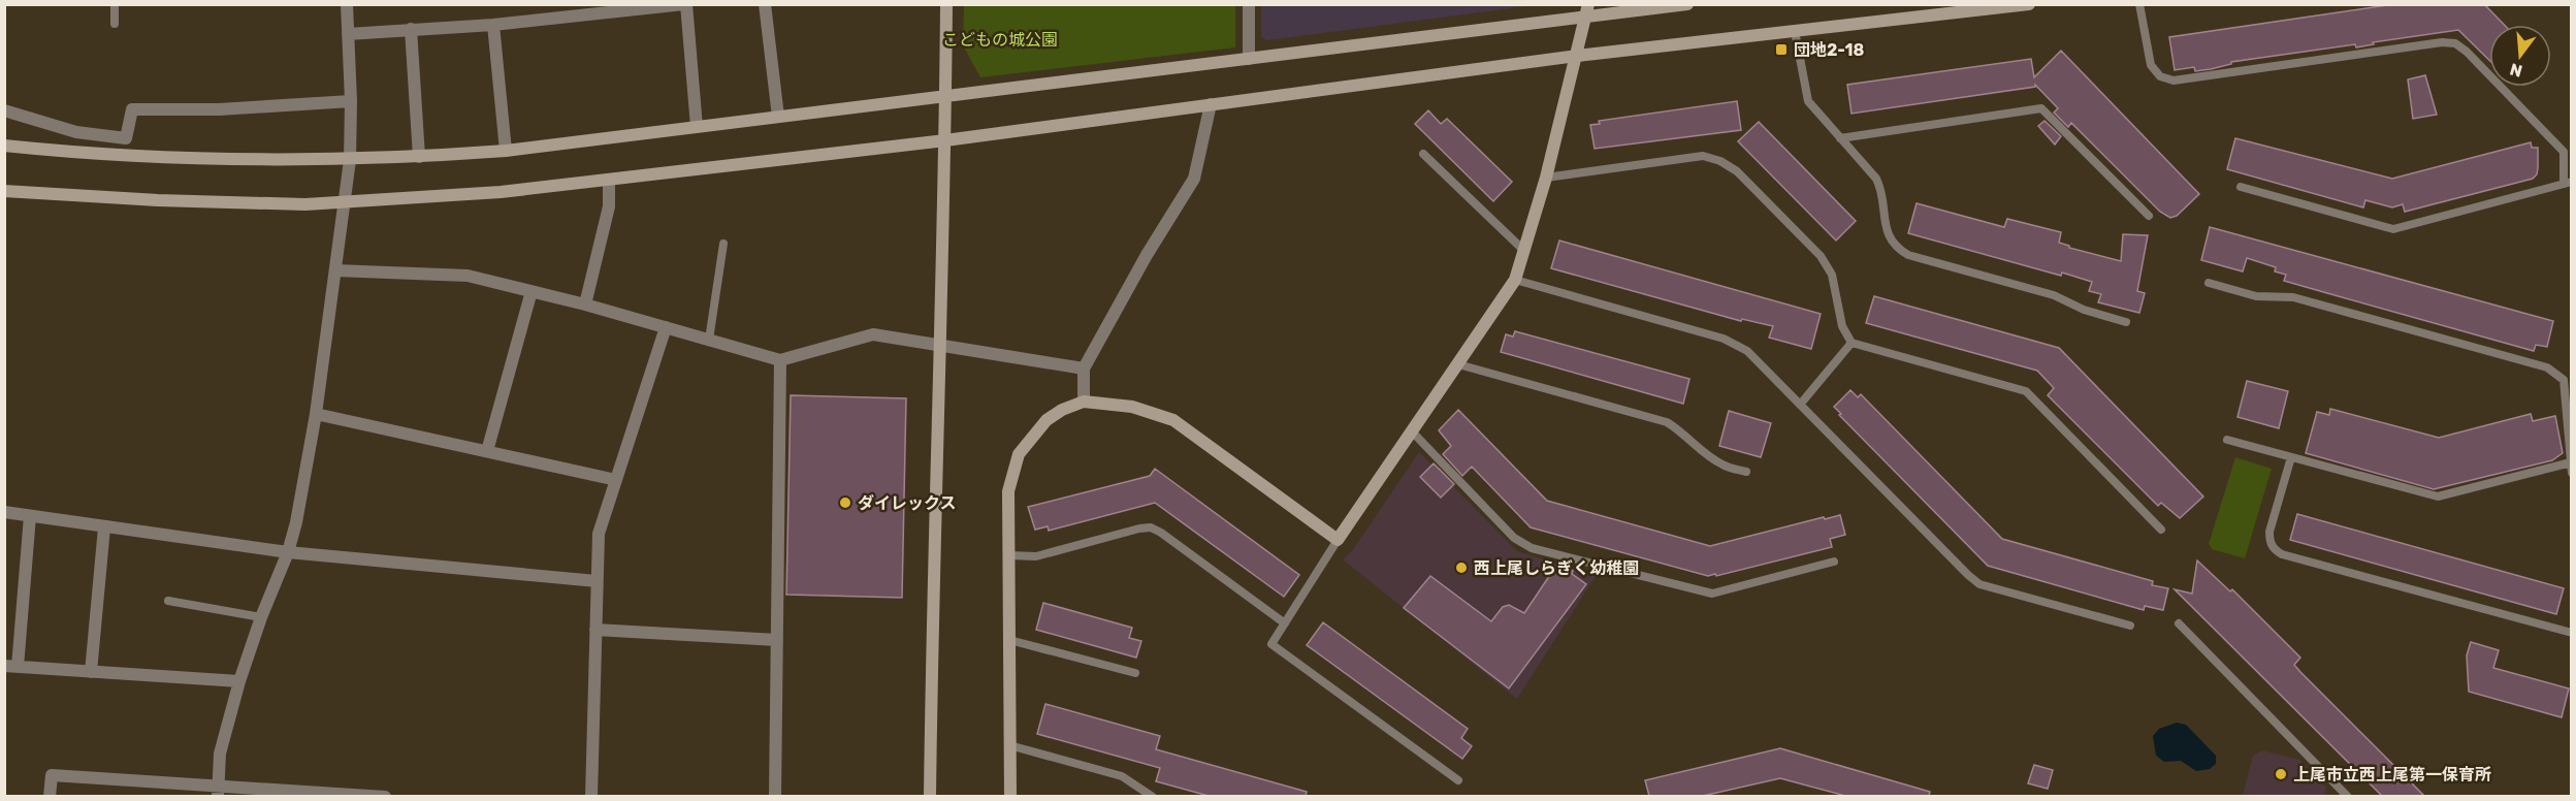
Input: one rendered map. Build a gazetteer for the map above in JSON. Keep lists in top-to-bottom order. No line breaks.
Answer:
{"parks":["こどもの城公園"],"places":{"transit":["団地2-18"],"other":["ダイレックス","西上尾しらぎく幼稚園","上尾市立西上尾第一保育所"]},"north":"bottom"}
